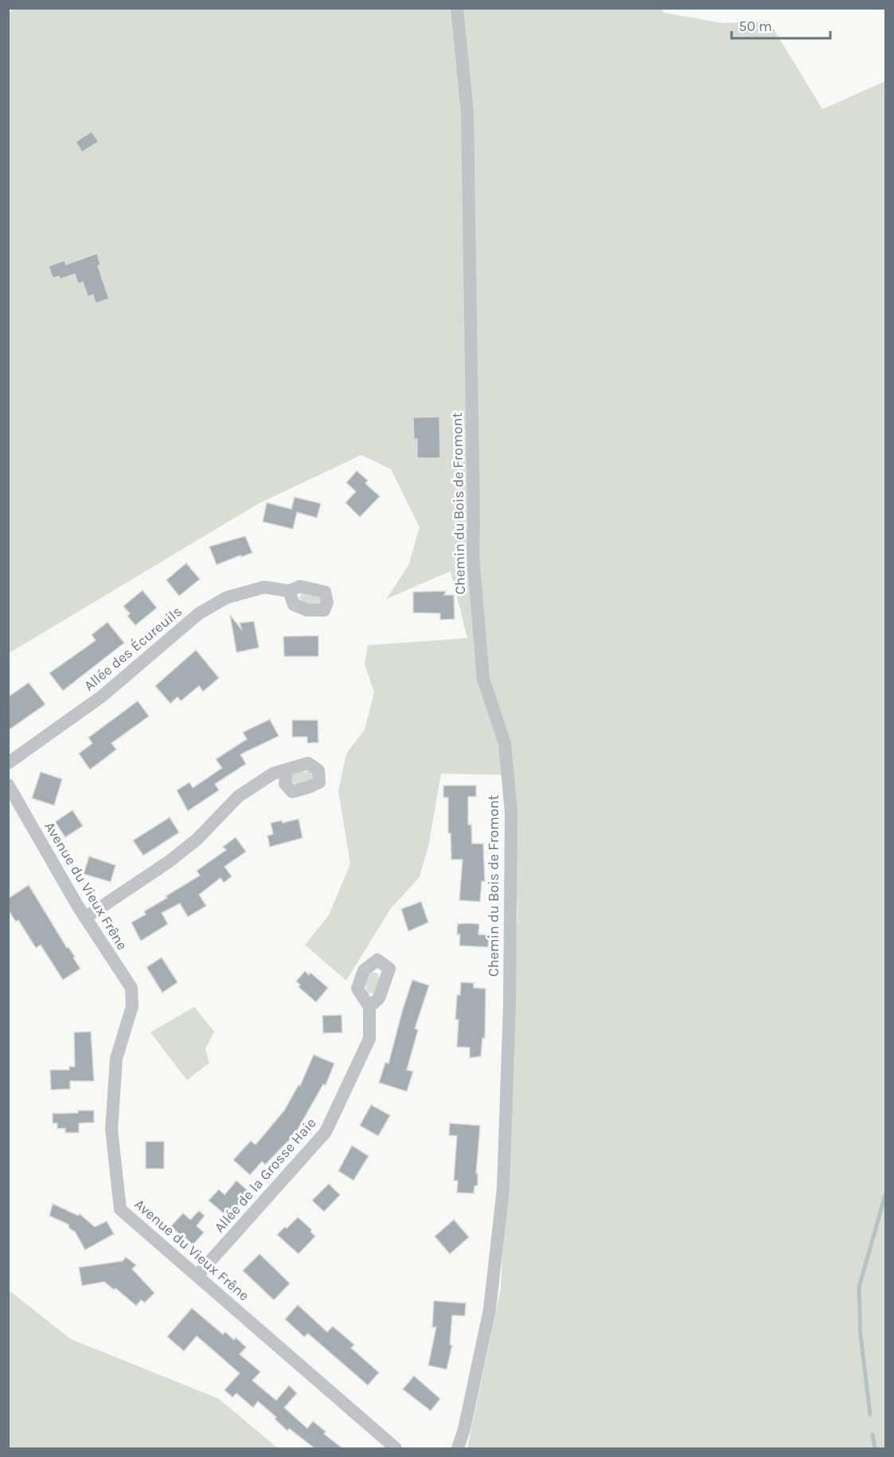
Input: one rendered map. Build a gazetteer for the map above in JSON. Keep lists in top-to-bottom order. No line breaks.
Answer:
{"streets":{"street":["Chemin du Bois de Fromont","Allée des Écureuils","Avenue du Vieux Frêne","Allée de la Grosse Haie"]},"crossings":[["Avenue du Vieux Frêne","Allée de la Grosse Haie"]],"scale_bar":"50 m"}
